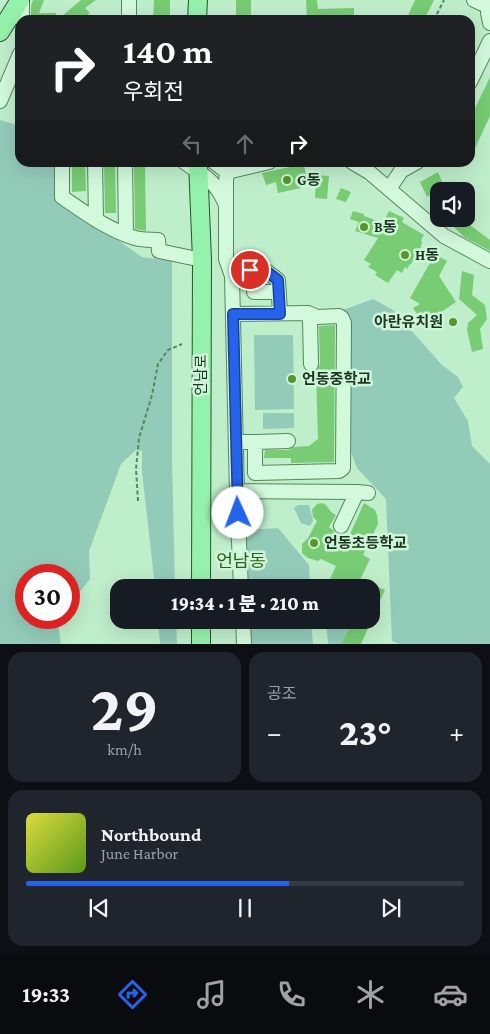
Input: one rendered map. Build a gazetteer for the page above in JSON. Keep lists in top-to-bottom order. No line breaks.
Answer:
{"streets":{"main road":["언남로"]},"districts":["언남동"],"places":["G동","B동","H동","아란유치원","언동중학교","언동초등학교"],"page":{"turn":["140 m","우회전"],"limit":"30","trip":"19:34 · 1 분 · 210 m","tile":[["29","km/h"],"공조"],"heat":["−","23°","+"],"song":["Northbound","June Harbor"],"tabs":"19:33"}}
